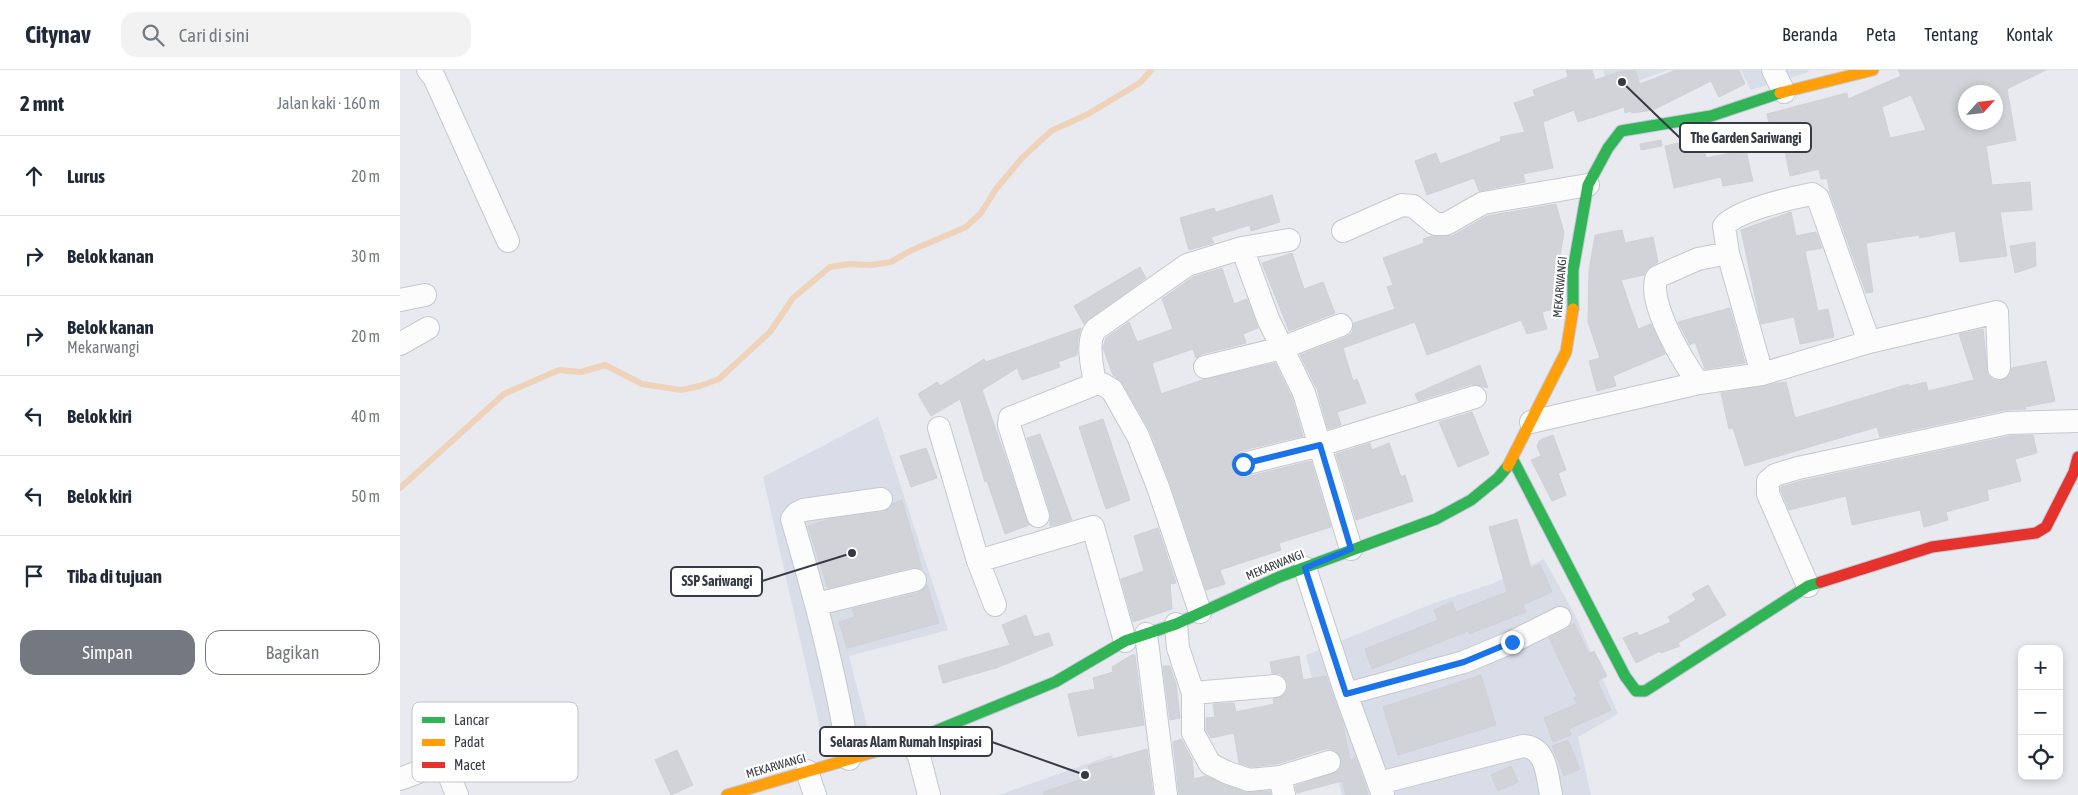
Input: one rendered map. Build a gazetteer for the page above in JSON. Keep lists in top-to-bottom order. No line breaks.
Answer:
{"streets":{"street":["MEKARWANGI"]},"places":["The Garden Sariwangi","SSP Sariwangi","Selaras Alam Rumah Inspirasi"],"legend":["Lancar","Padat","Macet"],"north":"top right","page":{"header":"Citynav","search":"Cari di sini","nav":["Beranda","Peta","Tentang","Kontak"],"heading":["2 mnt","Jalan kaki · 160 m"],"list":[["Lurus","20 m"],["Belok kanan","30 m"],["Belok kanan","Mekarwangi","20 m"],["Belok kiri","40 m"],["Belok kiri","50 m"],"Tiba di tujuan"],"buttons":["Simpan","Bagikan"],"map_buttons":["+","−"]}}
